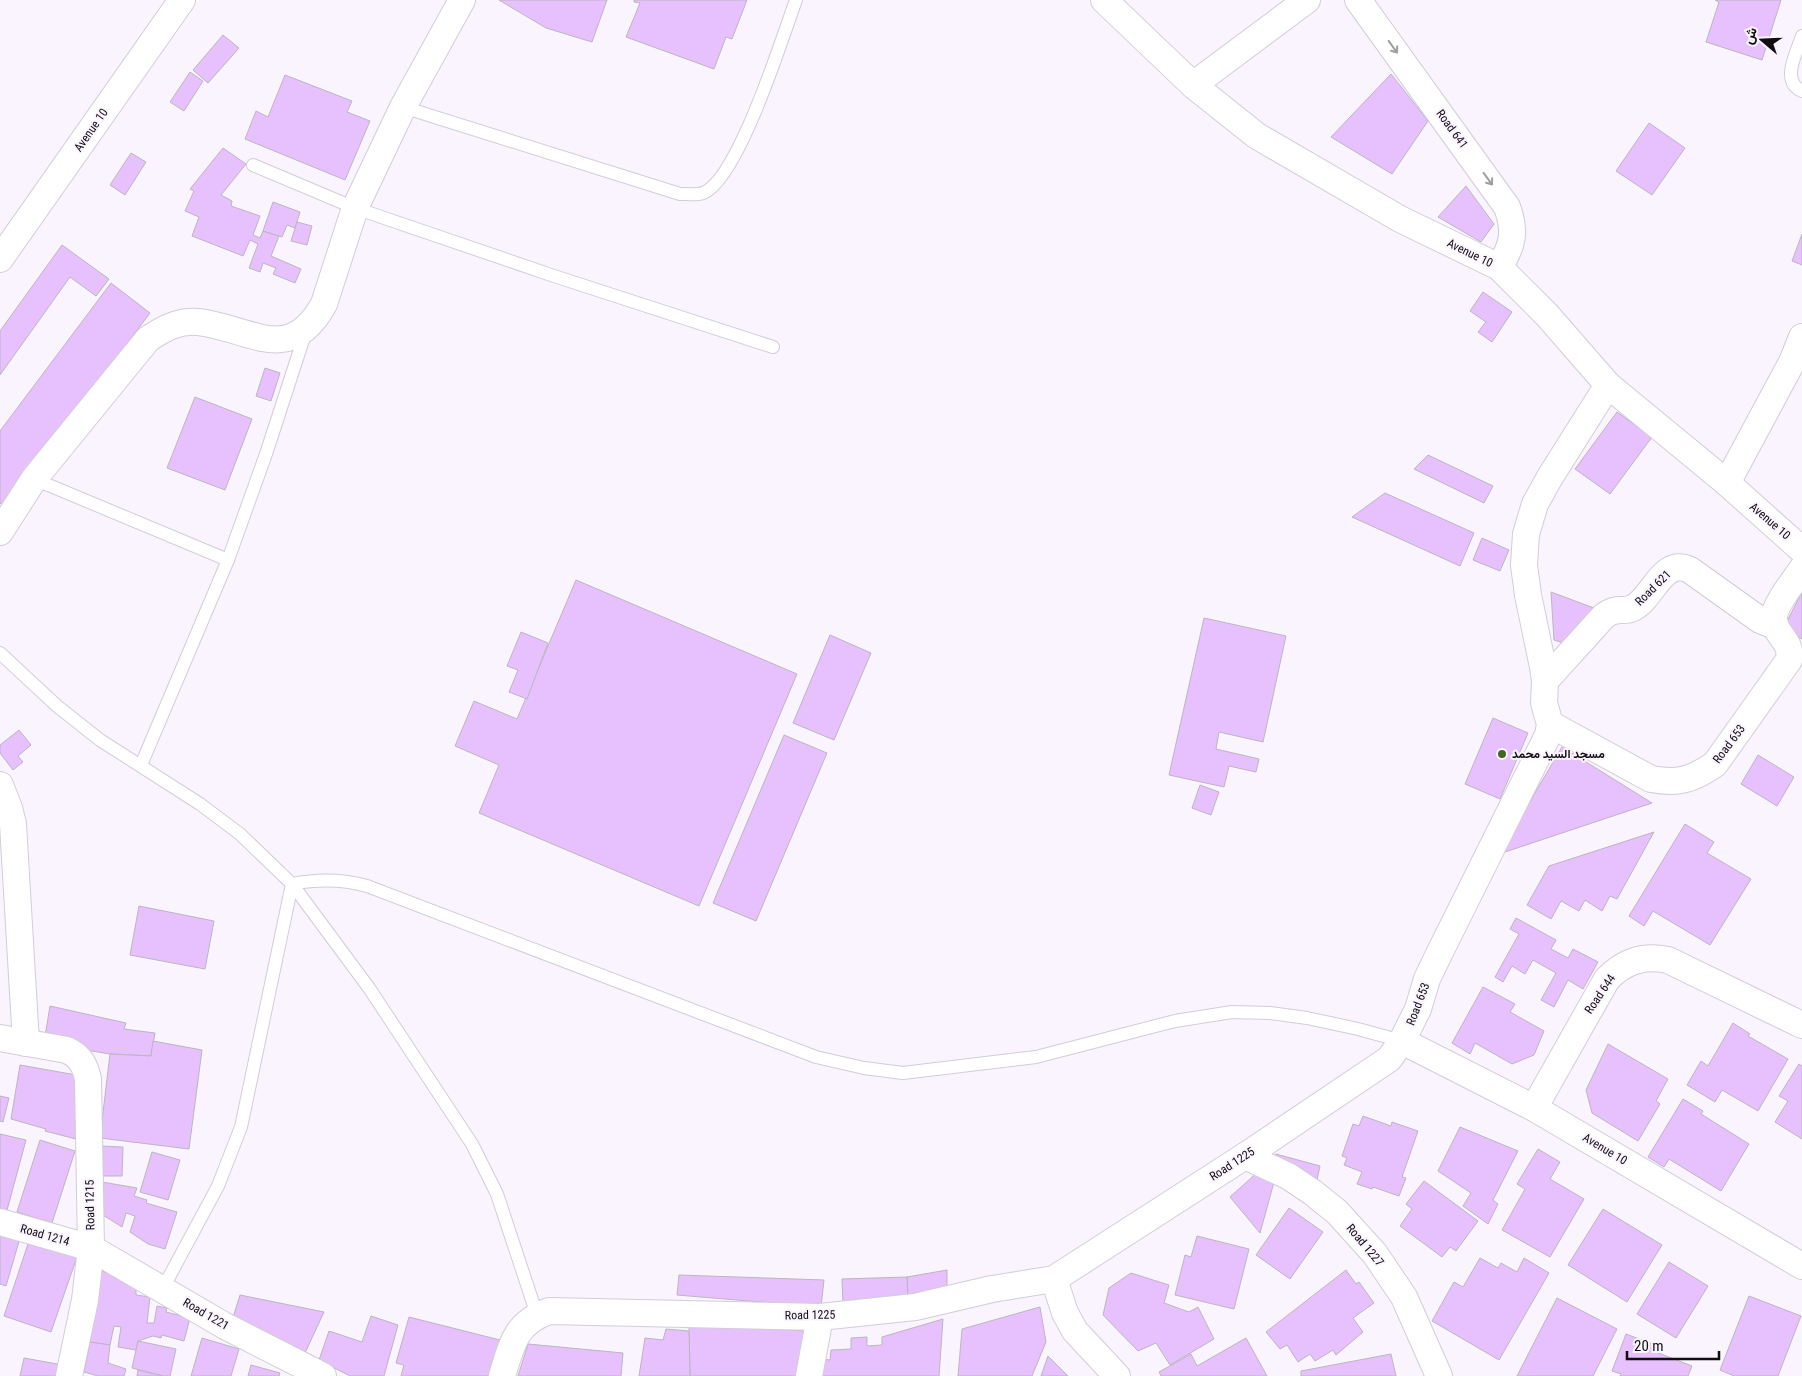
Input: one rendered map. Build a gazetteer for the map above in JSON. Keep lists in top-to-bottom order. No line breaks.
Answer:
{"streets":{"street":["Road 641","Avenue 10","Road 621","Road 653","Road 644","Road 1225","Road 1215","Road 1214","Road 1227","Road 1221"]},"crossings":[["Road 641","Avenue 10"],["Avenue 10","Road 653"],["Avenue 10","Road 644"],["Avenue 10","Road 1225"],["Road 621","Road 653"],["Road 653","Road 1225"],["Road 1225","Road 1227"],["Road 1215","Road 1214"],["Road 1215","Road 1221"],["Road 1214","Road 1221"]],"one_way":["Road 641"],"places":["مسجد السيد محمد"],"scale_bar":"20 m","north":"left"}
